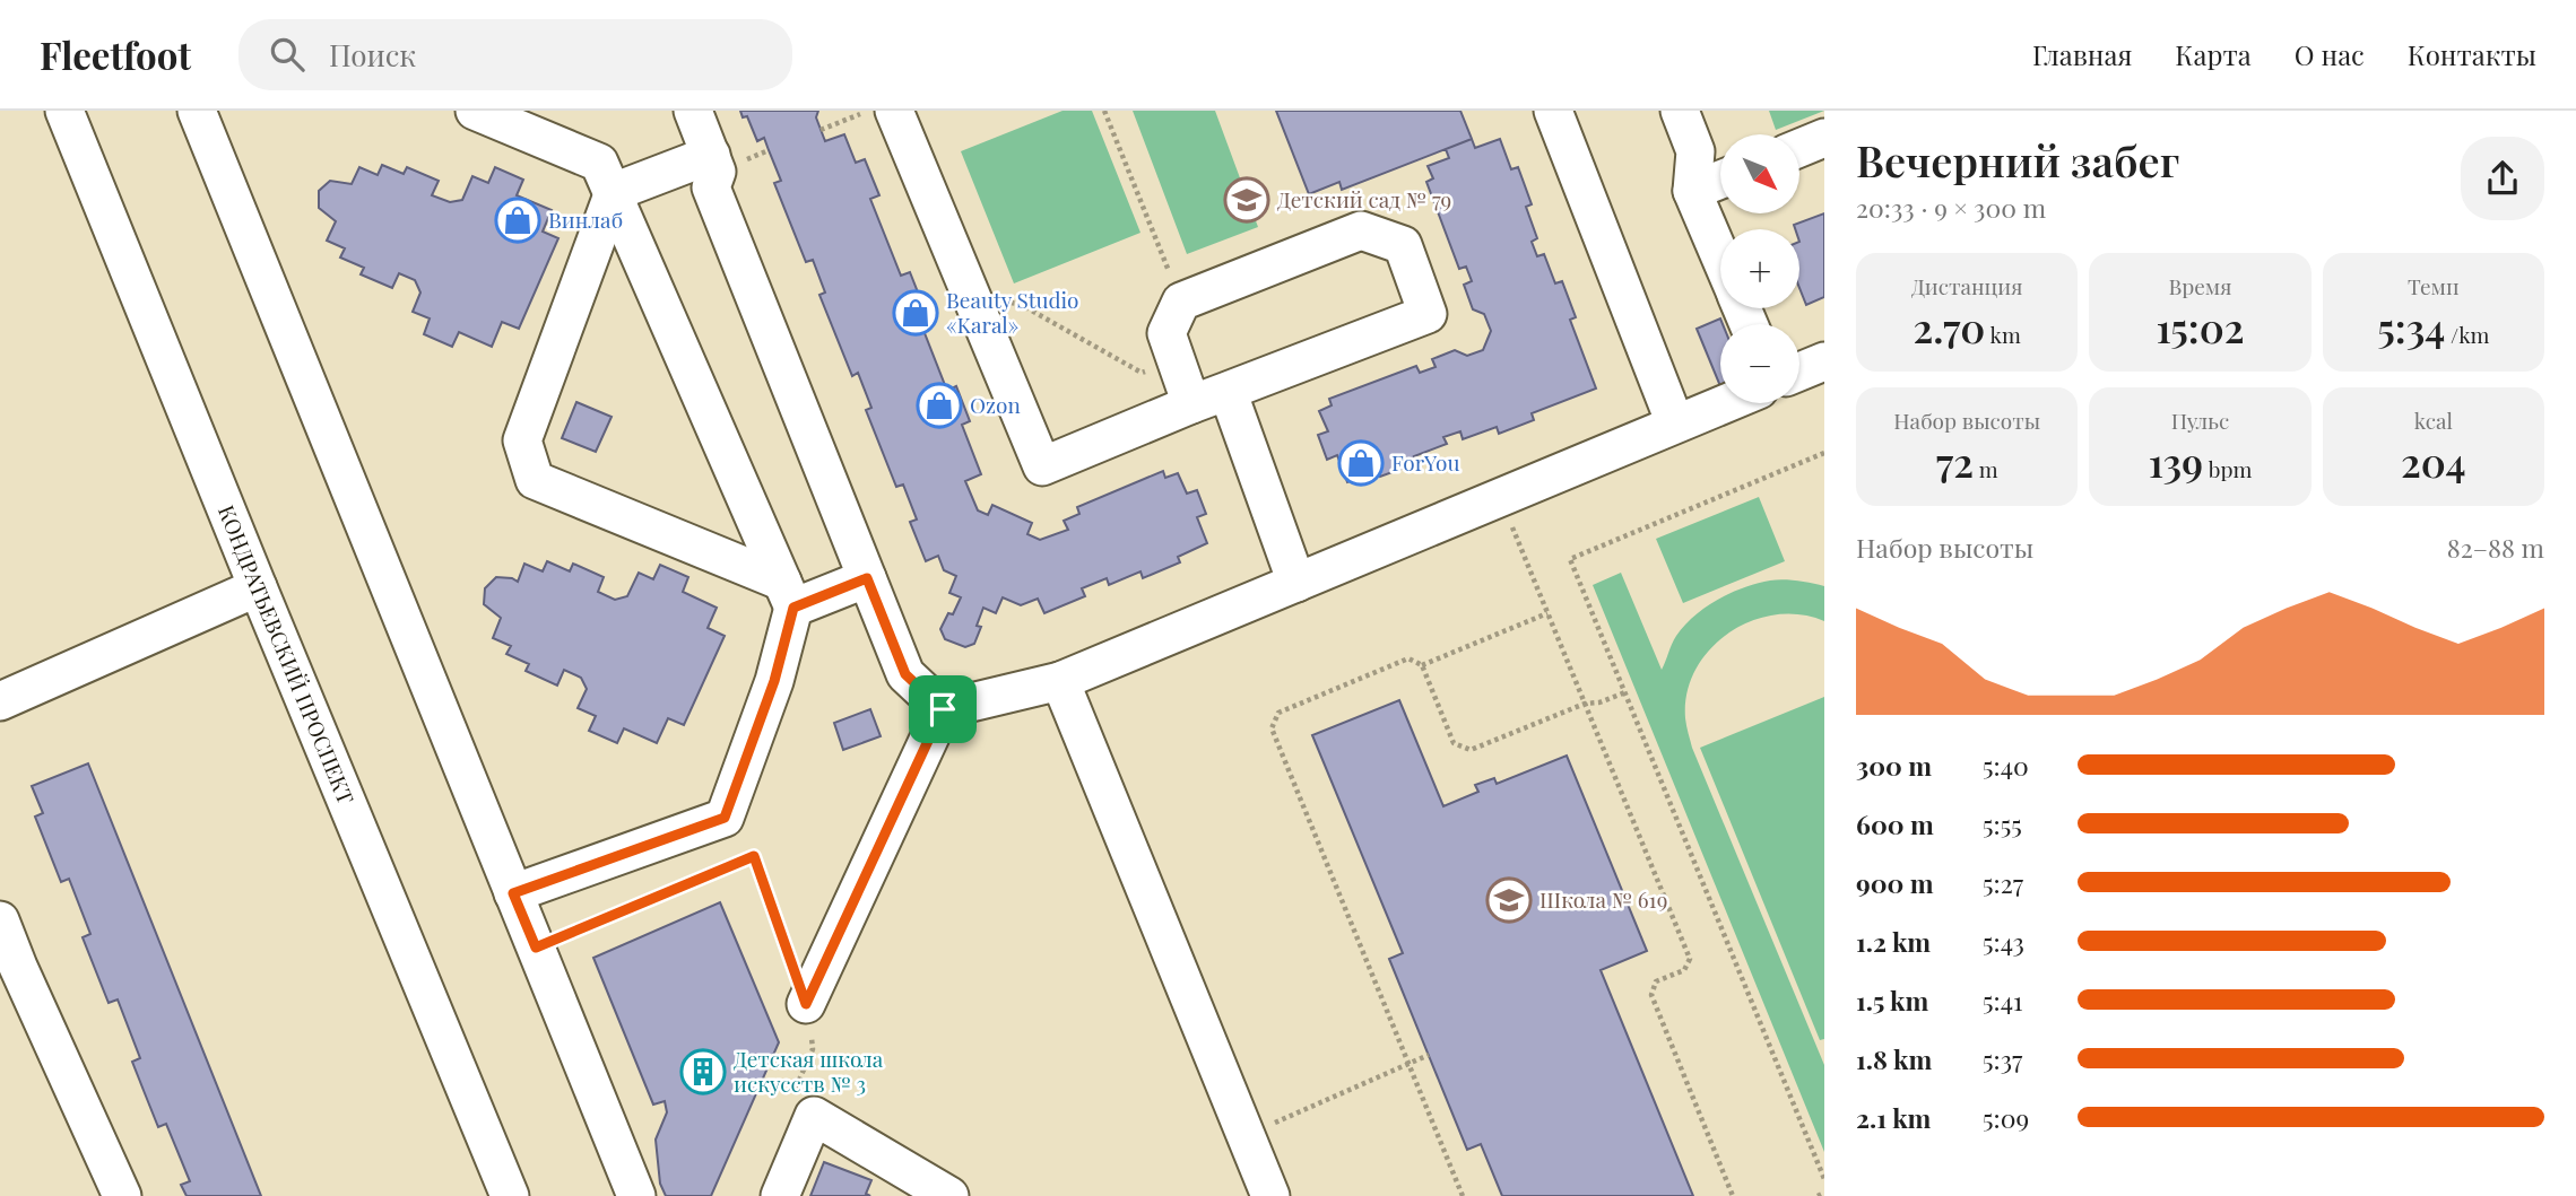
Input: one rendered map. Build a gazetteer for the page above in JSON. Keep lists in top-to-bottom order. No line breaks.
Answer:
{"streets":{"street":["КОНДРАТЬЕВСКИЙ ПРОСПЕКТ"]},"places":{"school or university":["Детский сад № 79","Школа № 619"],"shop":["Винлаб","Beauty Studio «Karal»","Ozon","ForYou"],"building":["Детская школа искусств № 3"]},"north":"bottom right","page":{"header":"Fleetfoot","search":"Поиск","nav":["Главная","Карта","О нас","Контакты"],"heading":["Вечерний забег","20:33 · 9 × 300 m"],"map_buttons":["+","−"],"stats":[["Дистанция","2.70 km"],["Время","15:02"],["Темп","5:34 /km"],["Набор высоты","72 m"],["Пульс","139 bpm"],["kcal","204"]],"chart":["Набор высоты","82–88 m"],"list":[{"name":"300 m","note":"5:40"},{"name":"600 m","note":"5:55"},{"name":"900 m","note":"5:27"},{"name":"1.2 km","note":"5:43"},{"name":"1.5 km","note":"5:41"},{"name":"1.8 km","note":"5:37"},{"name":"2.1 km","note":"5:09"}]}}
